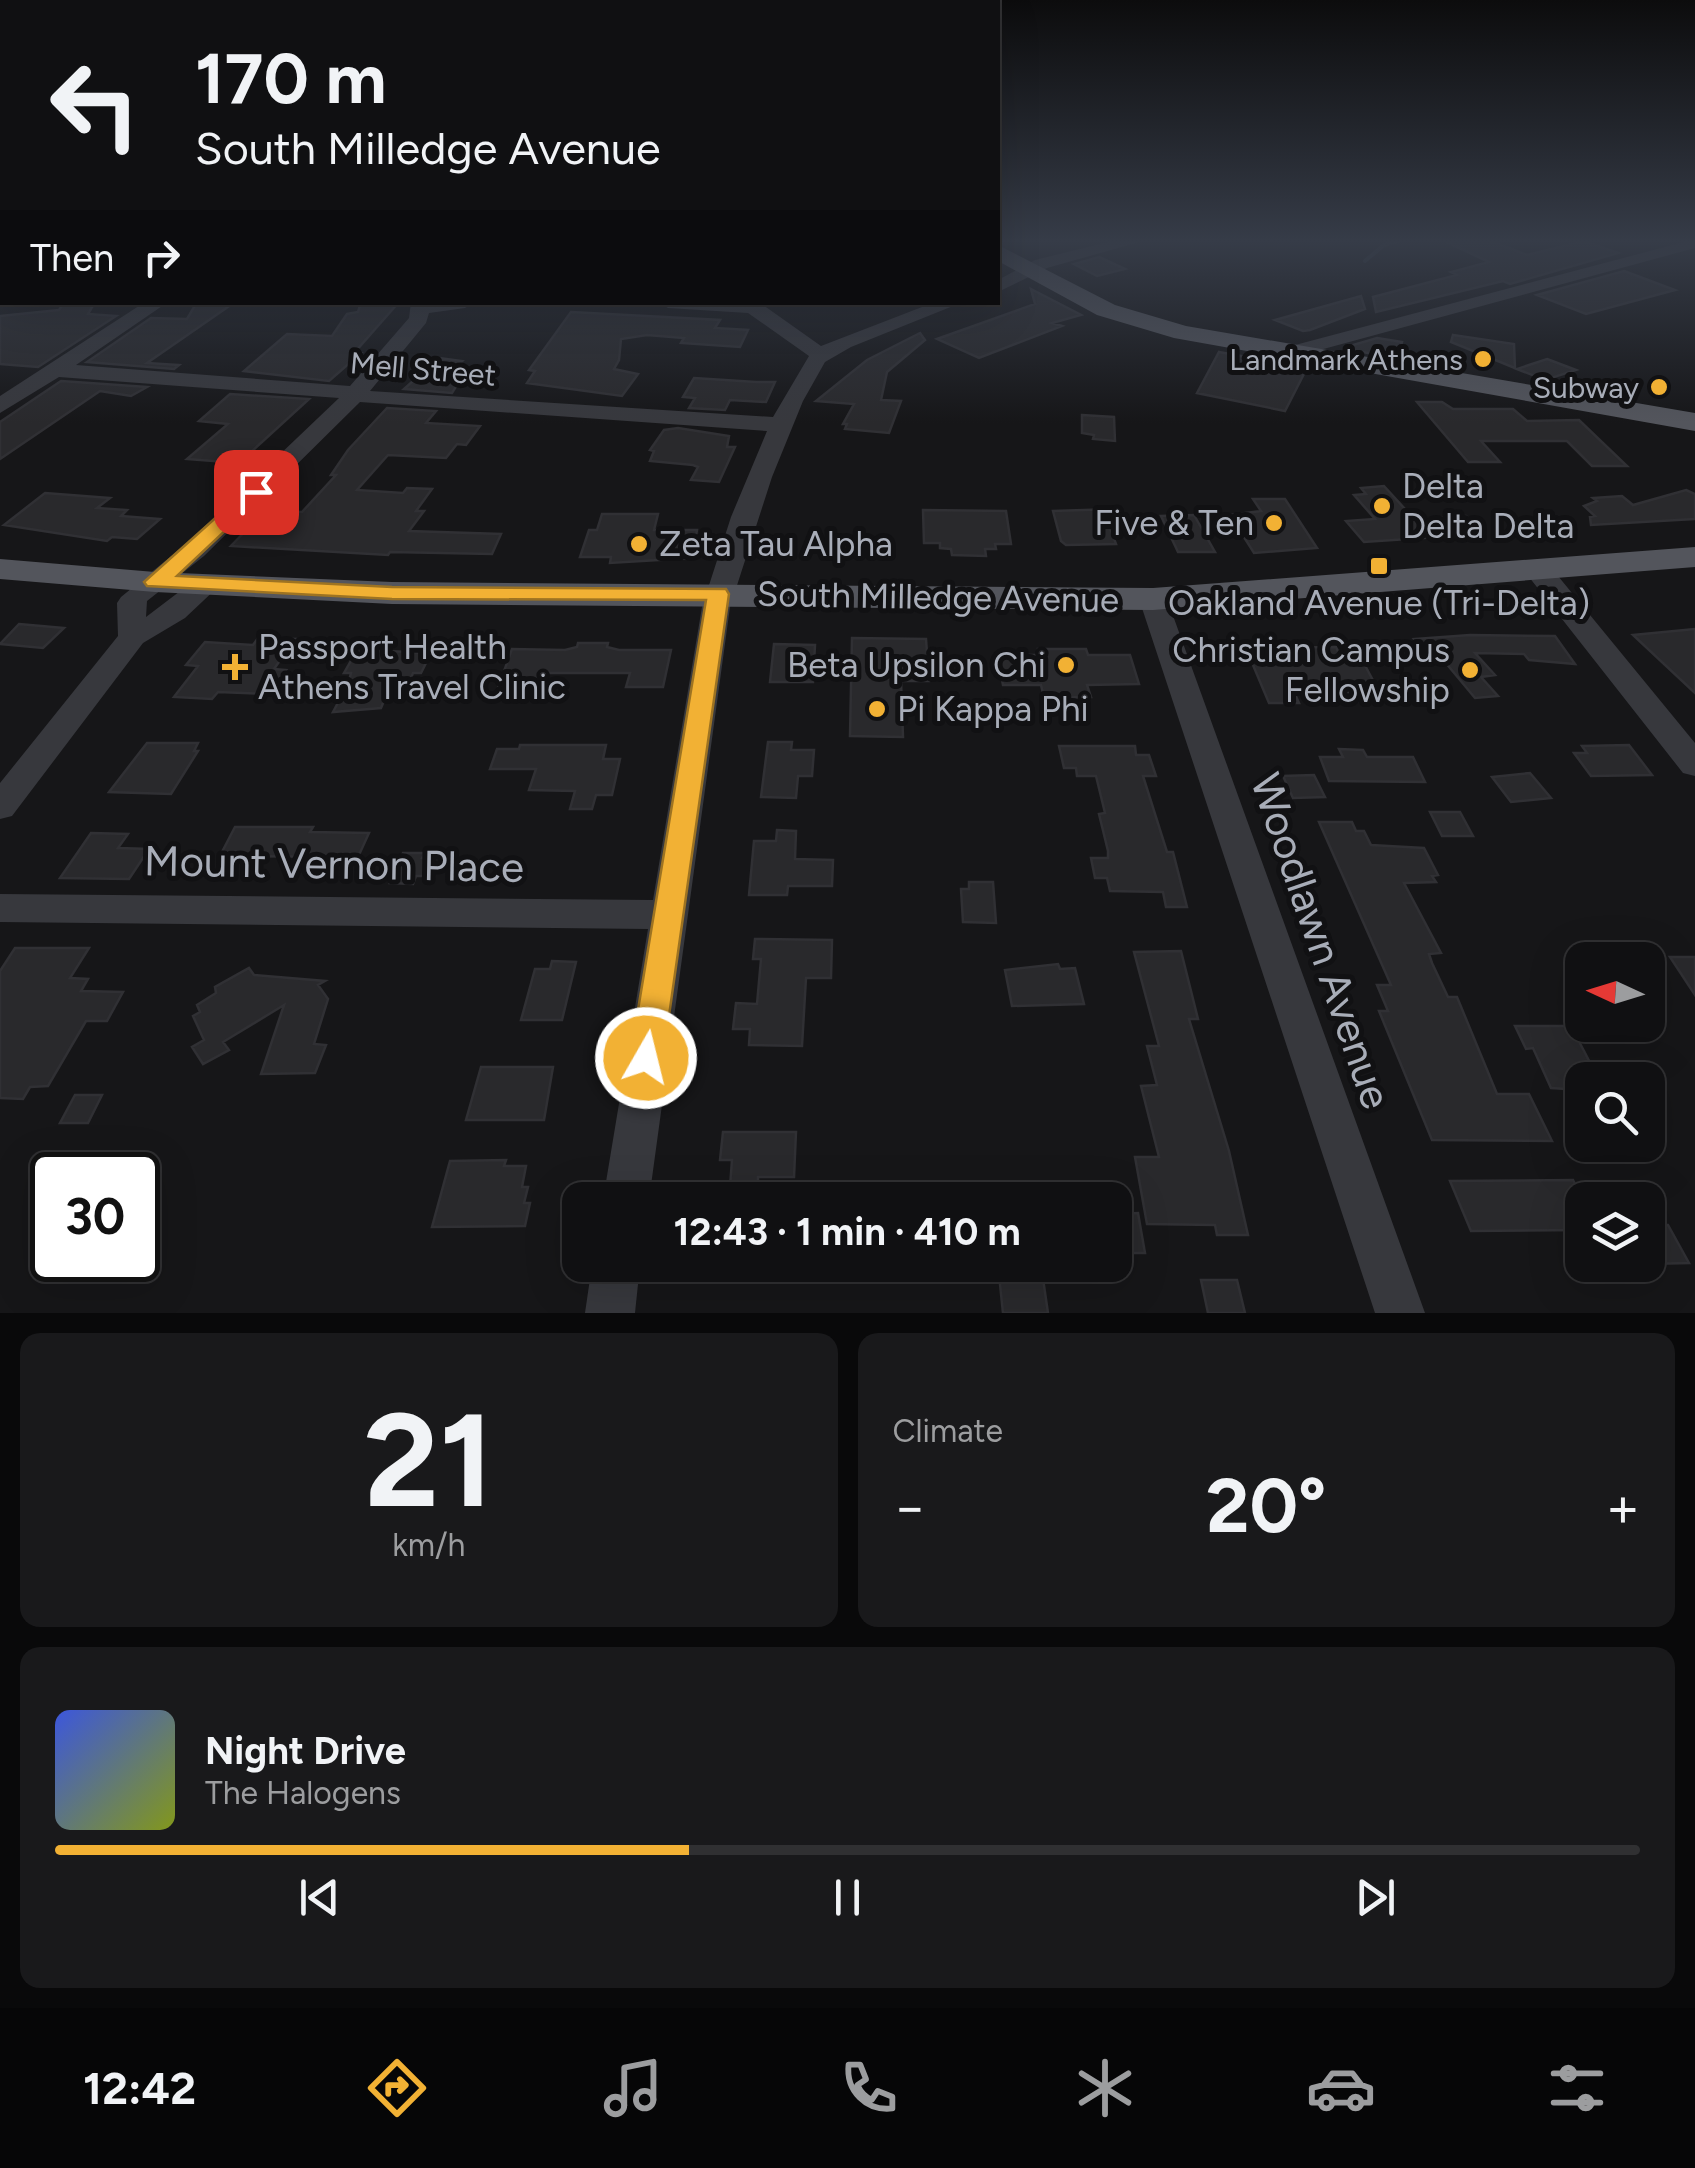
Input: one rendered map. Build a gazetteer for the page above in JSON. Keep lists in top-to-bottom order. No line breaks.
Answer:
{"streets":{"main road":["South Milledge Avenue"],"street":["Mell Street","Mount Vernon Place","Woodlawn Avenue"]},"crossings":[["South Milledge Avenue","Woodlawn Avenue"]],"places":{"other":["Landmark Athens","Subway","Delta Delta Delta","Five & Ten","Zeta Tau Alpha","Beta Upsilon Chi","Christian Campus Fellowship","Pi Kappa Phi"],"transit":["Oakland Avenue (Tri-Delta)"],"health":["Passport Health Athens Travel Clinic"]},"north":"left","page":{"turn":["170 m","South Milledge Avenue"],"then":"Then","limit":"30","trip":"12:43 · 1 min · 410 m","tile":[["21","km/h"],"Climate"],"heat":["−","20°","+"],"song":["Night Drive","The Halogens"],"tabs":"12:42"}}
